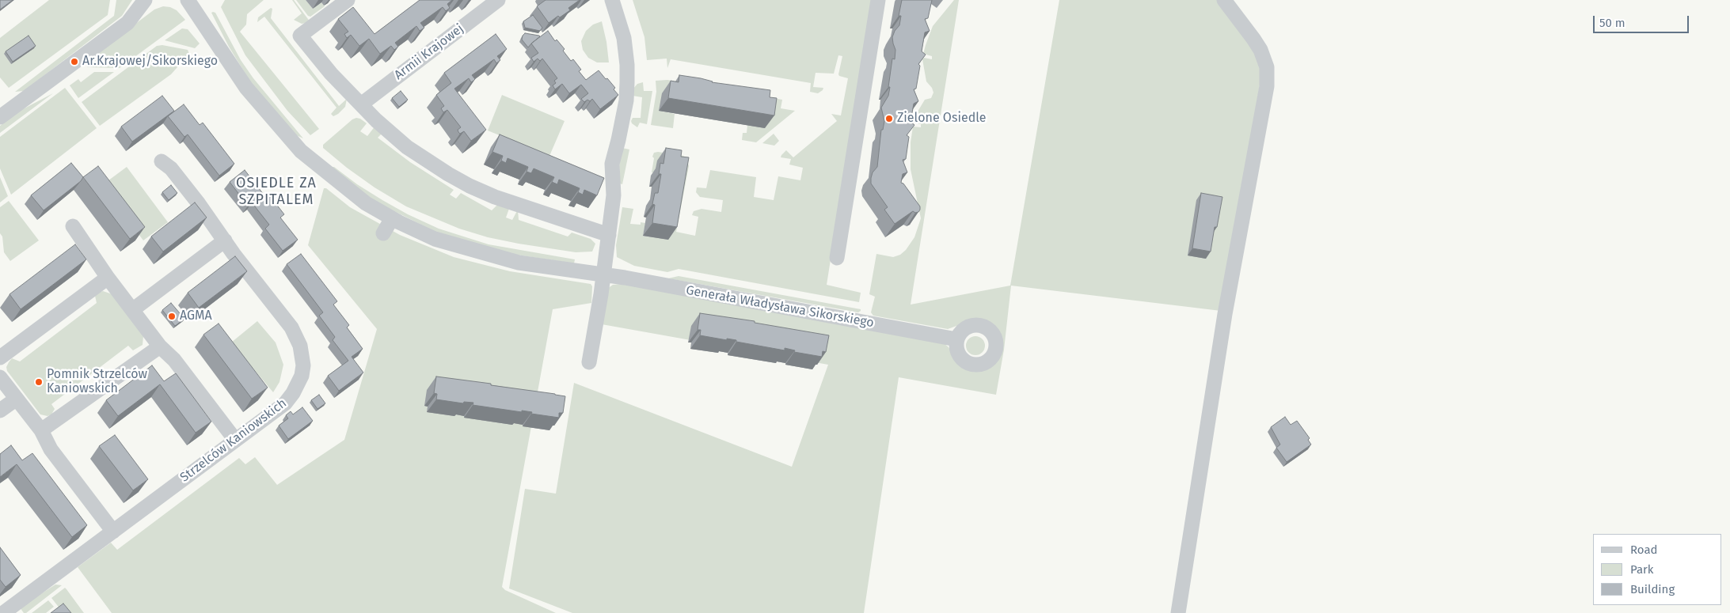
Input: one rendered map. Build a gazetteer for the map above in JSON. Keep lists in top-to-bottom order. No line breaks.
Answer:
{"streets":{"street":["Armii Krajowej","Generała Władysława Sikorskiego","Strzelców Kaniowskich"]},"districts":["OSIEDLE ZA SZPITALEM"],"places":["Ar.Krajowej/Sikorskiego","Zielone Osiedle","AGMA","Pomnik Strzelców Kaniowskich"],"legend":["Road","Park","Building"],"scale_bar":"50 m"}
